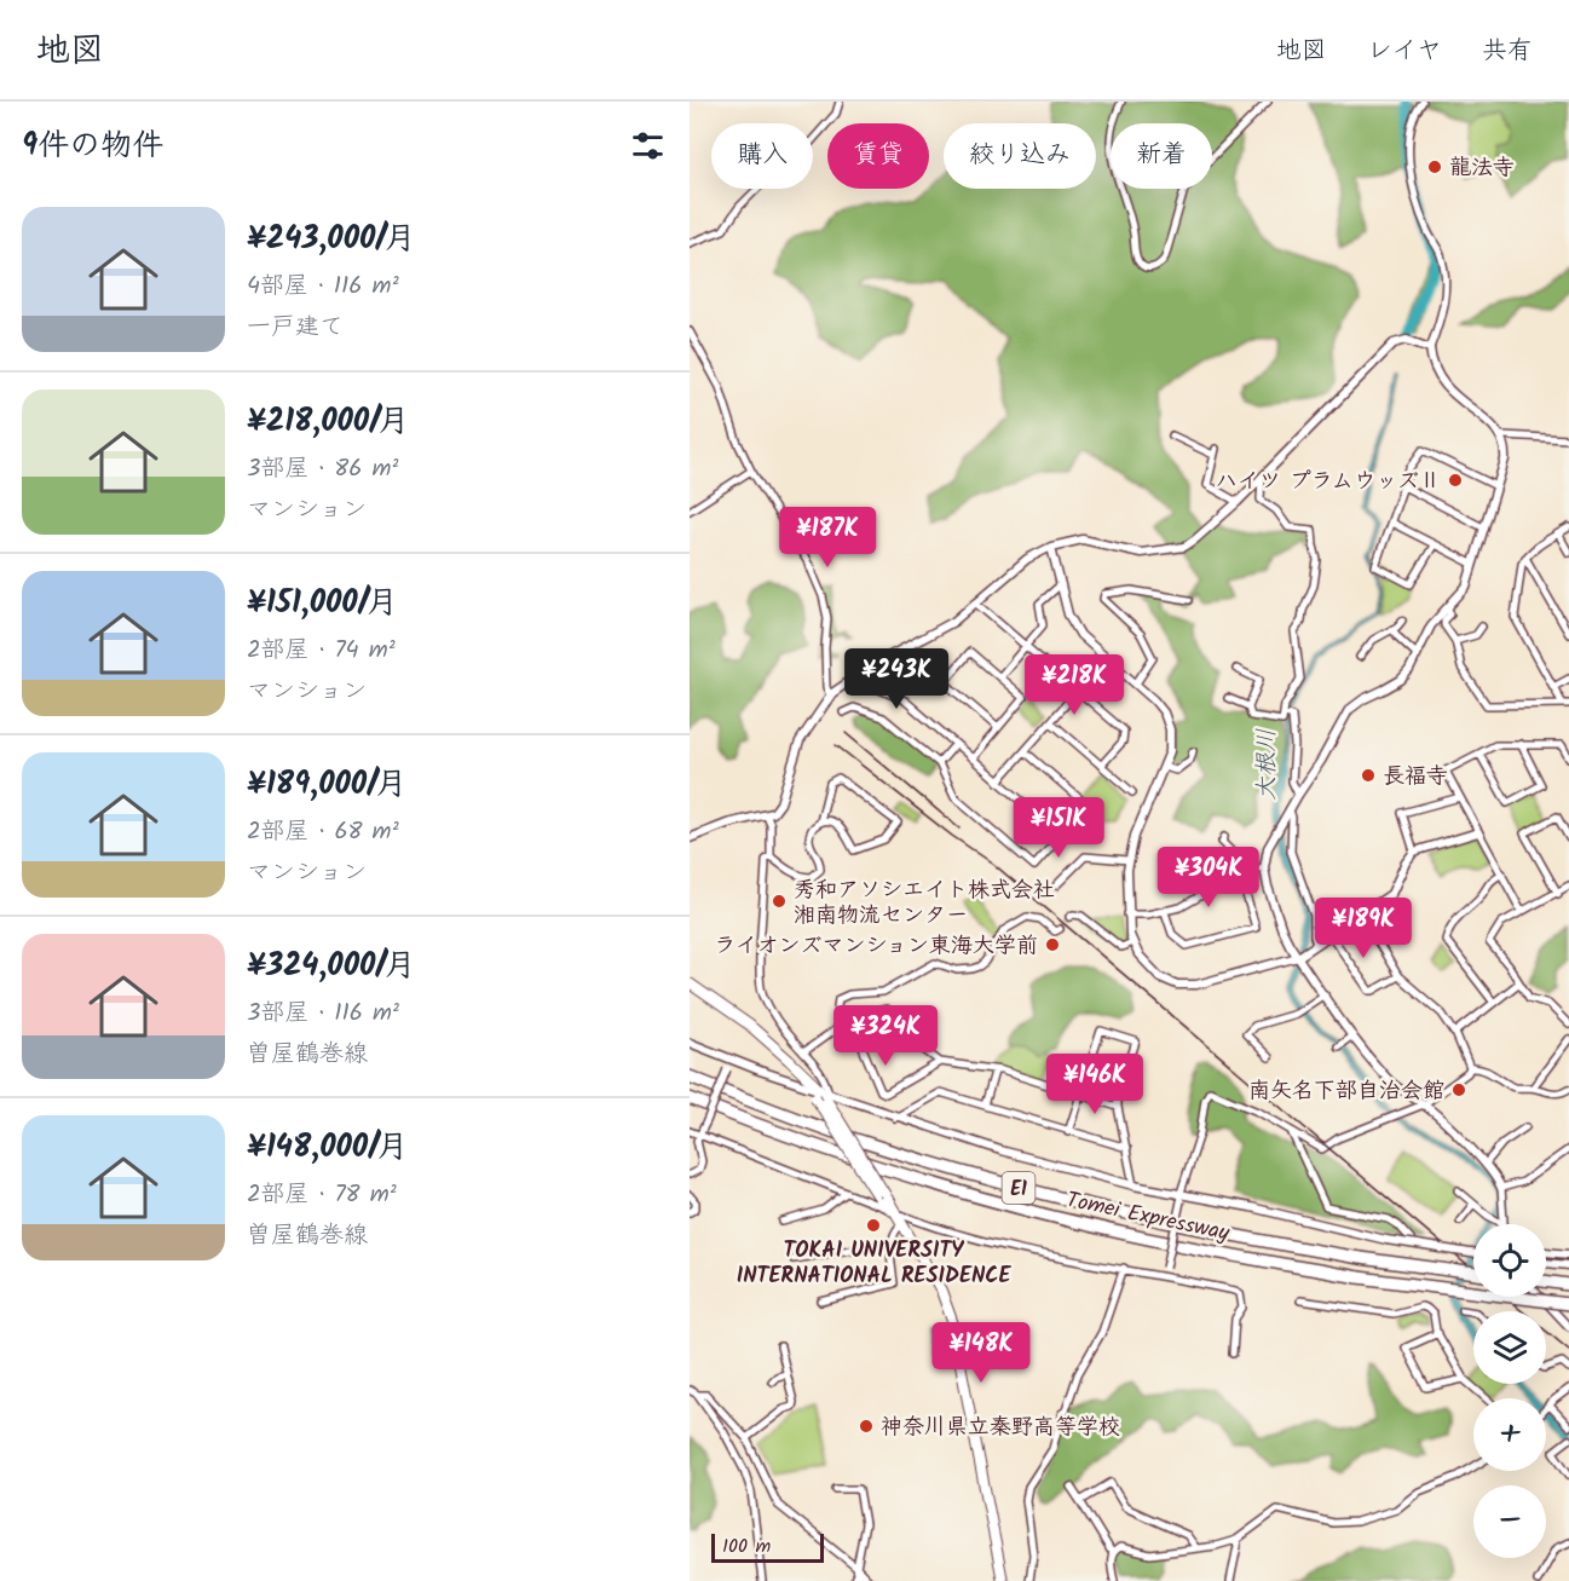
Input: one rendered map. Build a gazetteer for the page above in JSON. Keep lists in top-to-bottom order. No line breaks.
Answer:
{"streets":{"highway":["E1","Tomei Expressway"]},"water":["大根川"],"places":["龍法寺","ハイツ プラムウッズⅡ","長福寺","秀和アソシエイト株式会社 湘南物流センター","ライオンズマンション東海大学前","南矢名下部自治会館","TOKAI UNIVERSITY INTERNATIONAL RESIDENCE","神奈川県立秦野高等学校"],"scale_bar":"100 m","page":{"header":"地図","nav":["地図","レイヤ","共有"],"heading":"9件の物件","chip":["購入","賃貸","絞り込み","新着"],"list":[{"name":"¥243,000/月","note":"4部屋 · 116 m² · 一戸建て"},{"name":"¥218,000/月","note":"3部屋 · 86 m² · マンション"},{"name":"¥151,000/月","note":"2部屋 · 74 m² · マンション"},{"name":"¥189,000/月","note":"2部屋 · 68 m² · マンション"},{"name":"¥324,000/月","note":"3部屋 · 116 m² · 曽屋鶴巻線"},{"name":"¥148,000/月","note":"2部屋 · 78 m² · 曽屋鶴巻線"}],"price":["¥187K","¥243K","¥218K","¥151K","¥304K","¥189K","¥324K","¥146K","¥148K"],"map_buttons":["+","−"],"scale":"100 m"}}
